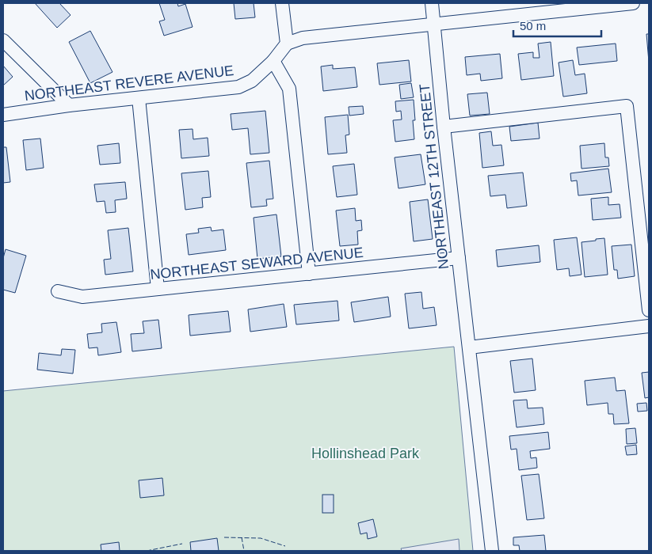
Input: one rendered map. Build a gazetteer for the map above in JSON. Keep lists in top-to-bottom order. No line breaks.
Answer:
{"streets":{"street":["NORTHEAST REVERE AVENUE","NORTHEAST 12TH STREET","NORTHEAST SEWARD AVENUE"]},"crossings":[["NORTHEAST 12TH STREET","NORTHEAST SEWARD AVENUE"]],"parks":["Hollinshead Park"],"scale_bar":"50 m"}
